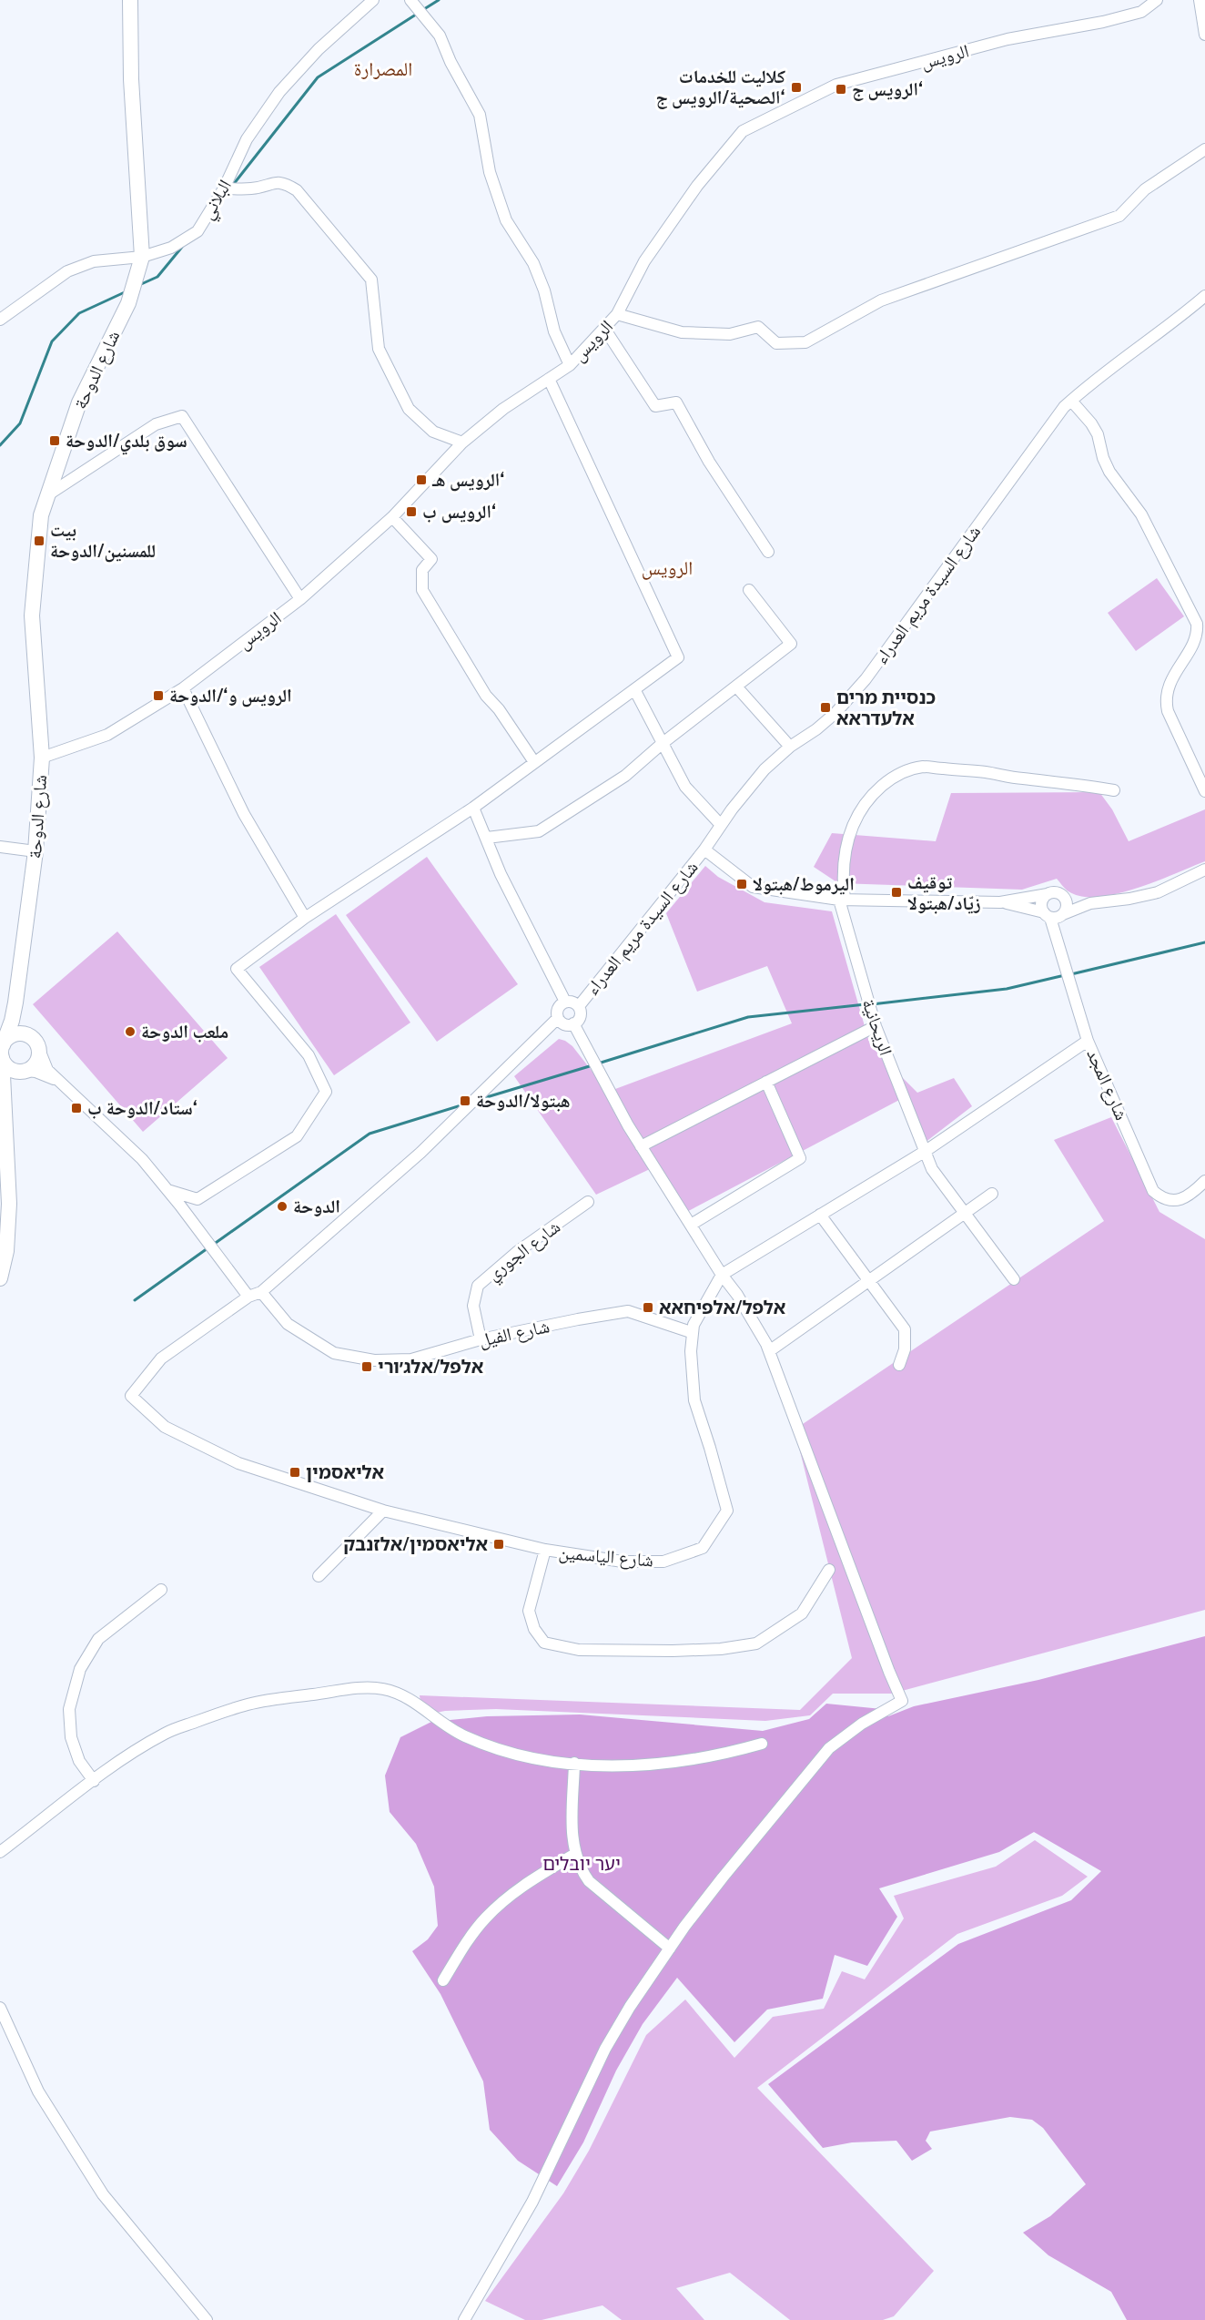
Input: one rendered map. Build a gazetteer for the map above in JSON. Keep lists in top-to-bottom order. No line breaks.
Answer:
{"streets":{"street":["الرويس","البلاني","شارع الدوحة","شارع السيدة مريم العدراء","الريحانية","شارع المجد","شارع الجوري","شارع الفيل","شارع الياسمين"]},"crossings":[["الرويس","شارع الدوحة"],["البلاني","شارع الدوحة"],["شارع الجوري","شارع الفيل"],["شارع الفيل","شارع الياسمين"]],"districts":["المصرارة","الرويس"],"parks":["יער יובלים"],"places":{"transit":["كلاليت للخدمات الصحية/الرويس ج‘","الرويس ج‘","سوق بلدي/الدوحة","الرويس هـ‘","الرويس ب‘","بيت للمسنين/الدوحة","الرويس و‘/الدوحة","כנסיית מרים אלעדראא","اليرموط/هبتولا","توقيف زيّاد/هبتولا","هبتولا/الدوحة","ستاد/الدوحة ب‘","אלפל/אלפיחאא","אלפל/אלג׳ורי","אליאסמין","אליאסמין/אלזנבק"],"other":["ملعب الدوحة","الدوحة"]}}
